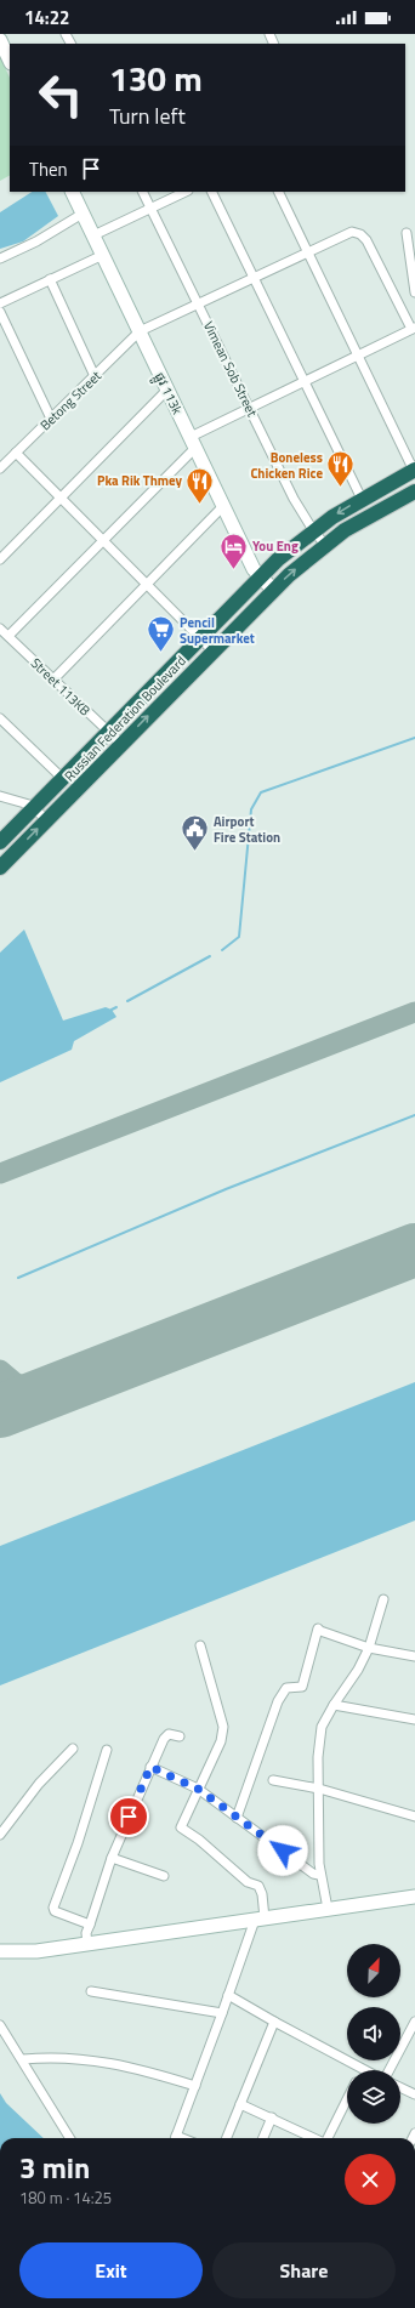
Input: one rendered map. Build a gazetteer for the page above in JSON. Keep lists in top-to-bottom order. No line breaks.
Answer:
{"streets":{"highway":["Russian Federation Boulevard"],"street":["Vimean Sob Street","ផ្លូវ 113k","Betong Street","Street 113KB"]},"crossings":[["Vimean Sob Street","Russian Federation Boulevard"],["ផ្លូវ 113k","Betong Street"],["ផ្លូវ 113k","Russian Federation Boulevard"],["Street 113KB","Russian Federation Boulevard"]],"places":{"restaurant":["Boneless Chicken Rice","Pka Rik Thmey"],"hotel":["You Eng"],"supermarket":["Pencil Supermarket"],"public building":["Airport Fire Station"]},"north":"top right","page":{"status":"14:22","turn":["130 m","Turn left"],"then":"Then","heading":["3 min","180 m · 14:25"],"buttons":["Exit","Share"]}}
